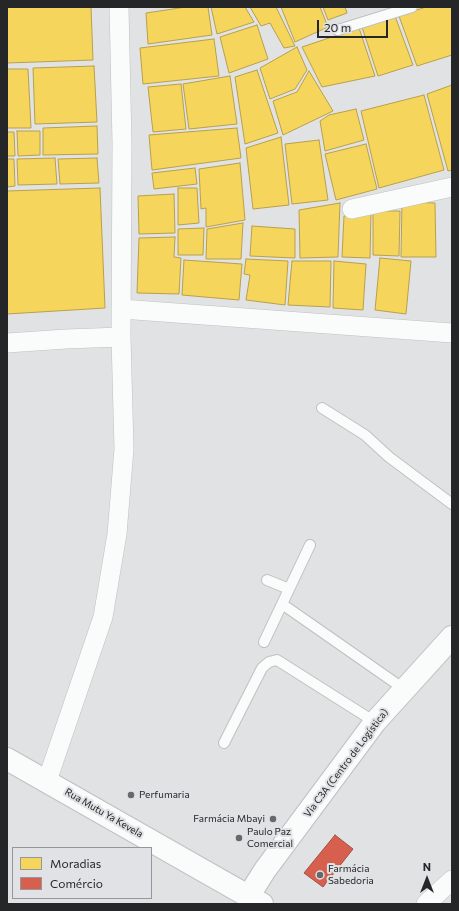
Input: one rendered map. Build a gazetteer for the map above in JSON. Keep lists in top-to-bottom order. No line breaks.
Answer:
{"streets":{"street":["Via C3A (Centro de Logística)","Rua Mutu Ya Kevela"]},"crossings":[["Via C3A (Centro de Logística)","Rua Mutu Ya Kevela"]],"places":["Perfumaria","Farmácia Mbayi","Paulo Paz Comercial","Farmácia Sabedoria"],"legend":["Moradias","Comércio"],"scale_bar":"20 m","north":"top"}
